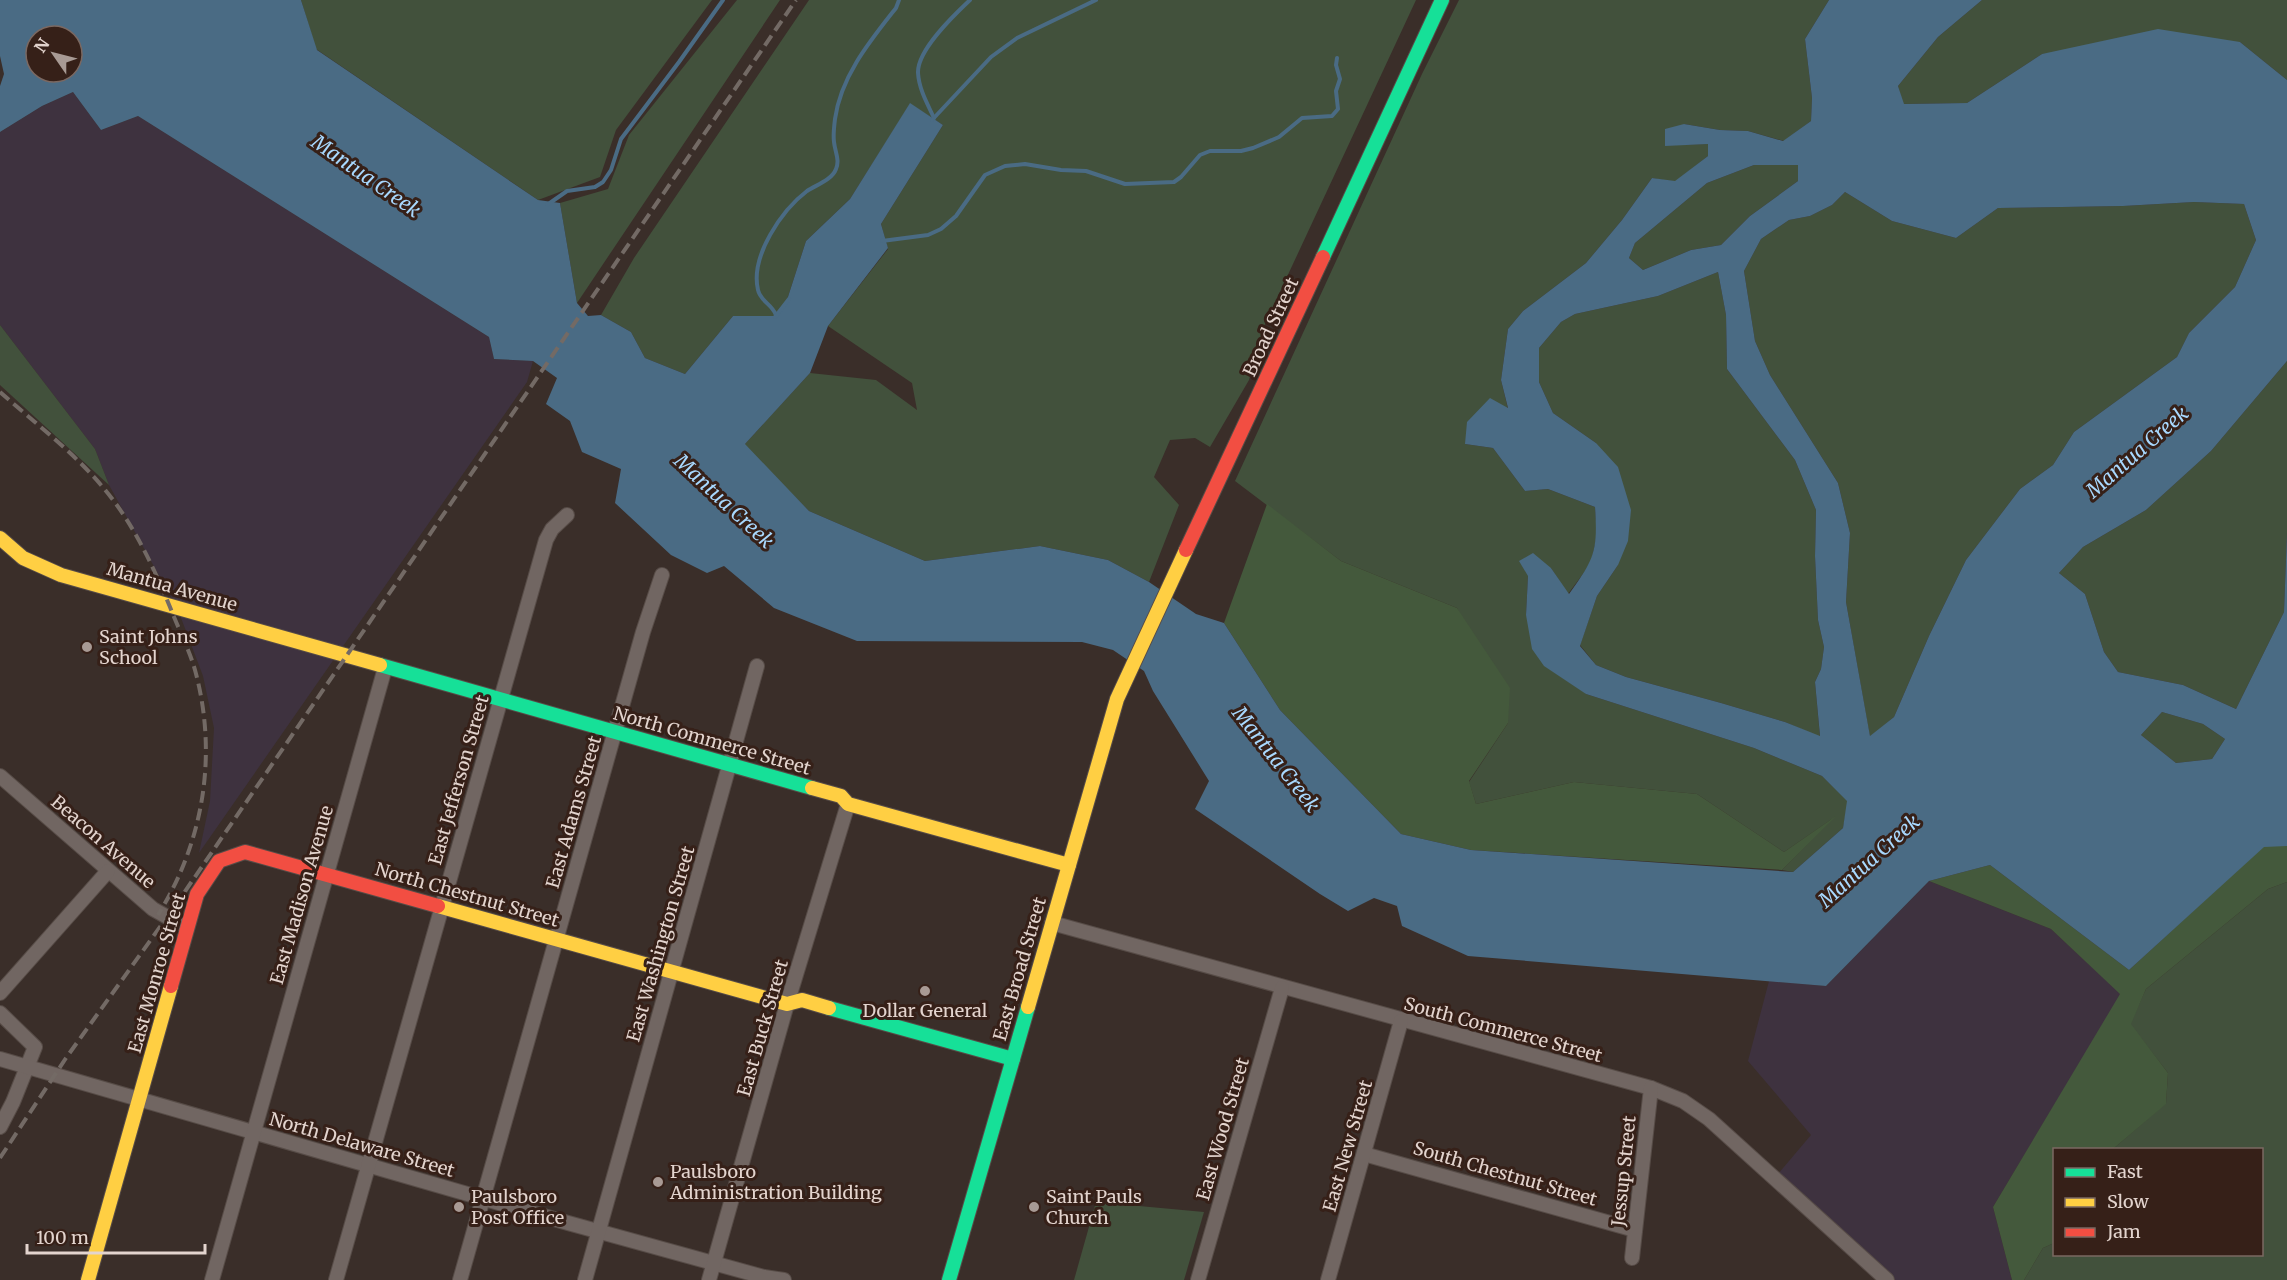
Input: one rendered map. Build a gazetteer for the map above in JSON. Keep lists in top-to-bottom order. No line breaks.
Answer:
{"streets":{"street":["Broad Street","Mantua Avenue","North Commerce Street","East Jefferson Street","East Adams Street","Beacon Avenue","East Madison Avenue","North Chestnut Street","East Washington Street","East Broad Street","East Monroe Street","East Buck Street","South Commerce Street","East Wood Street","North Delaware Street","East New Street","Jessup Street","South Chestnut Street"]},"crossings":[["Broad Street","East Broad Street"],["Mantua Avenue","North Commerce Street"],["North Commerce Street","East Jefferson Street"],["North Commerce Street","East Adams Street"],["North Commerce Street","East Madison Avenue"],["North Commerce Street","East Washington Street"],["North Commerce Street","East Broad Street"],["North Commerce Street","East Buck Street"],["East Jefferson Street","North Chestnut Street"],["East Jefferson Street","North Delaware Street"],["East Adams Street","North Chestnut Street"],["East Adams Street","North Delaware Street"],["Beacon Avenue","East Monroe Street"],["East Madison Avenue","North Chestnut Street"],["East Madison Avenue","North Delaware Street"],["North Chestnut Street","East Washington Street"],["North Chestnut Street","East Monroe Street"],["East Washington Street","North Delaware Street"],["East Broad Street","South Commerce Street"],["East Monroe Street","North Delaware Street"],["East Buck Street","North Delaware Street"],["South Commerce Street","East Wood Street"],["South Commerce Street","East New Street"],["South Commerce Street","Jessup Street"],["East New Street","South Chestnut Street"],["Jessup Street","South Chestnut Street"]],"water":["Mantua Creek"],"places":["Saint Johns School","Dollar General","Paulsboro Administration Building","Paulsboro Post Office","Saint Pauls Church"],"legend":["Fast","Slow","Jam"],"scale_bar":"100 m","north":"top left"}
